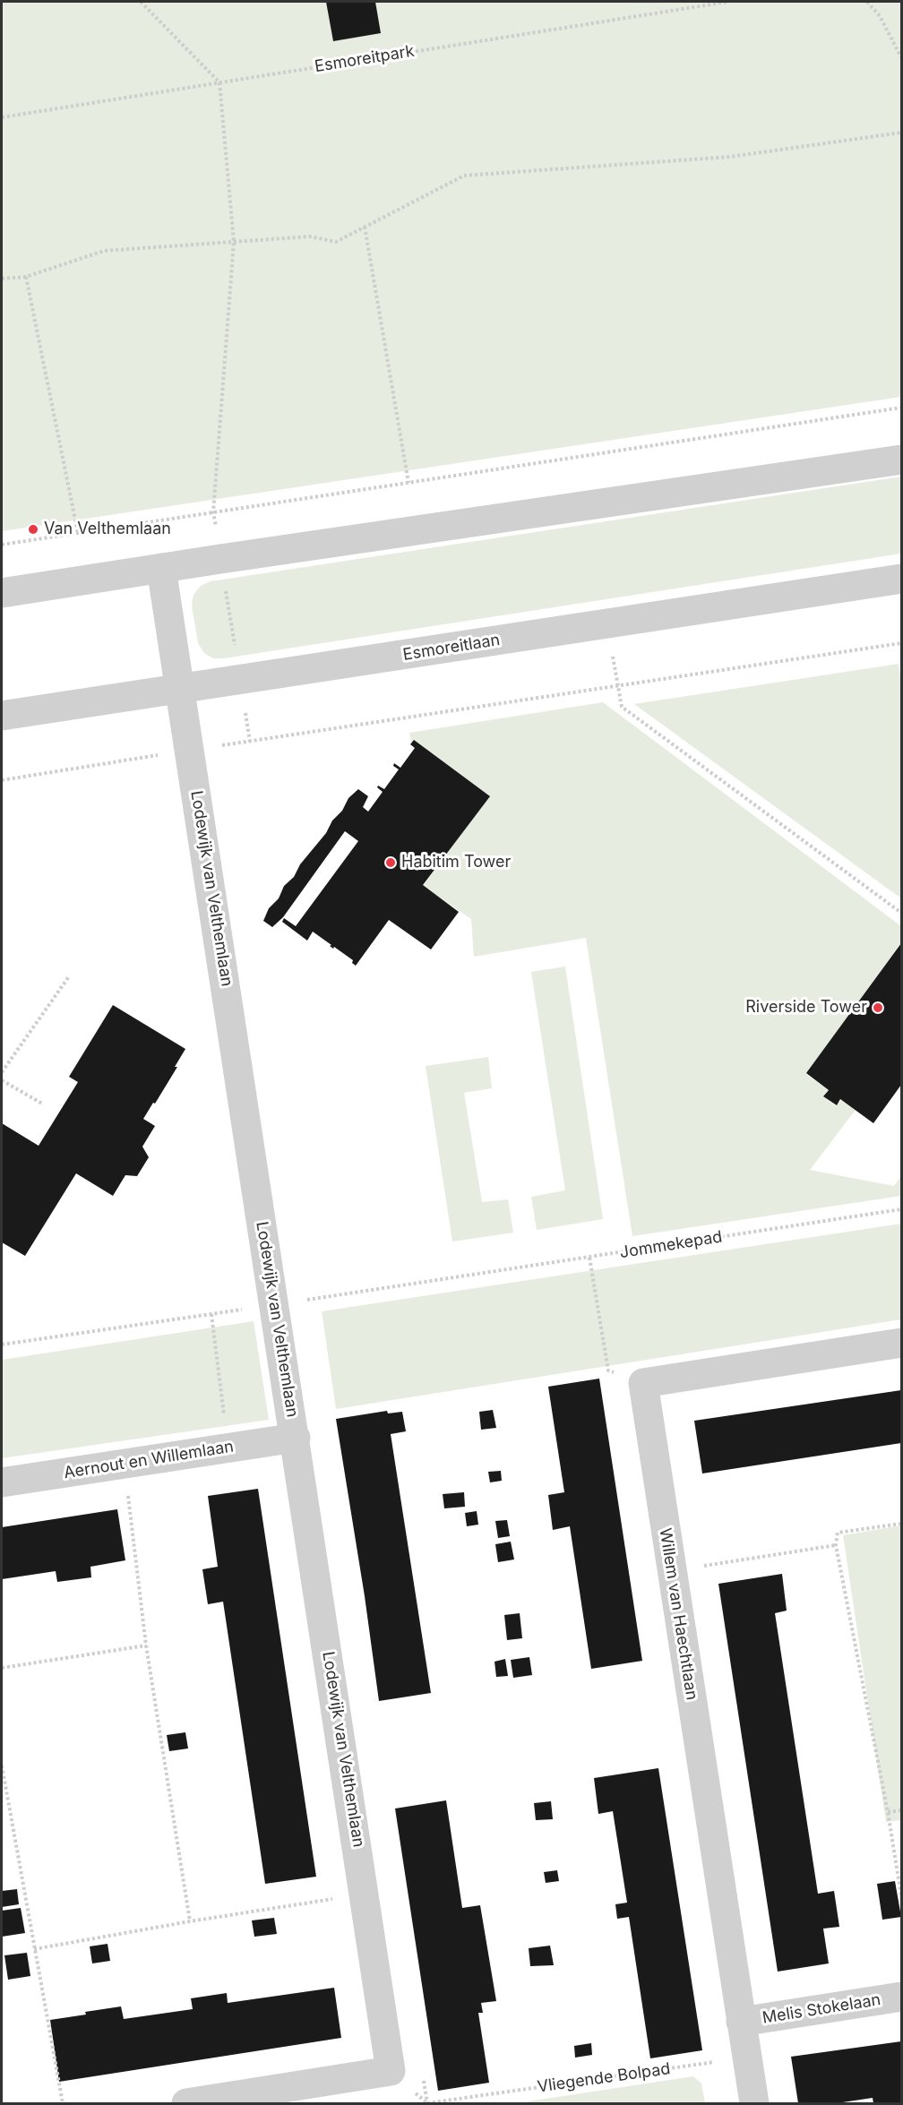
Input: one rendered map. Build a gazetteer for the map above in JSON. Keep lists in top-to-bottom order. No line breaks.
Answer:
{"streets":{"street":["Esmoreitlaan","Lodewijk van Velthemlaan","Aernout en Willemlaan","Willem van Haechtlaan","Melis Stokelaan"],"path":["Esmoreitpark","Jommekepad","Vliegende Bolpad"]},"crossings":[["Esmoreitlaan","Lodewijk van Velthemlaan"],["Lodewijk van Velthemlaan","Aernout en Willemlaan"],["Jommekepad","Willem van Haechtlaan"],["Willem van Haechtlaan","Melis Stokelaan"],["Willem van Haechtlaan","Vliegende Bolpad"]],"places":["Van Velthemlaan","Habitim Tower","Riverside Tower"]}
